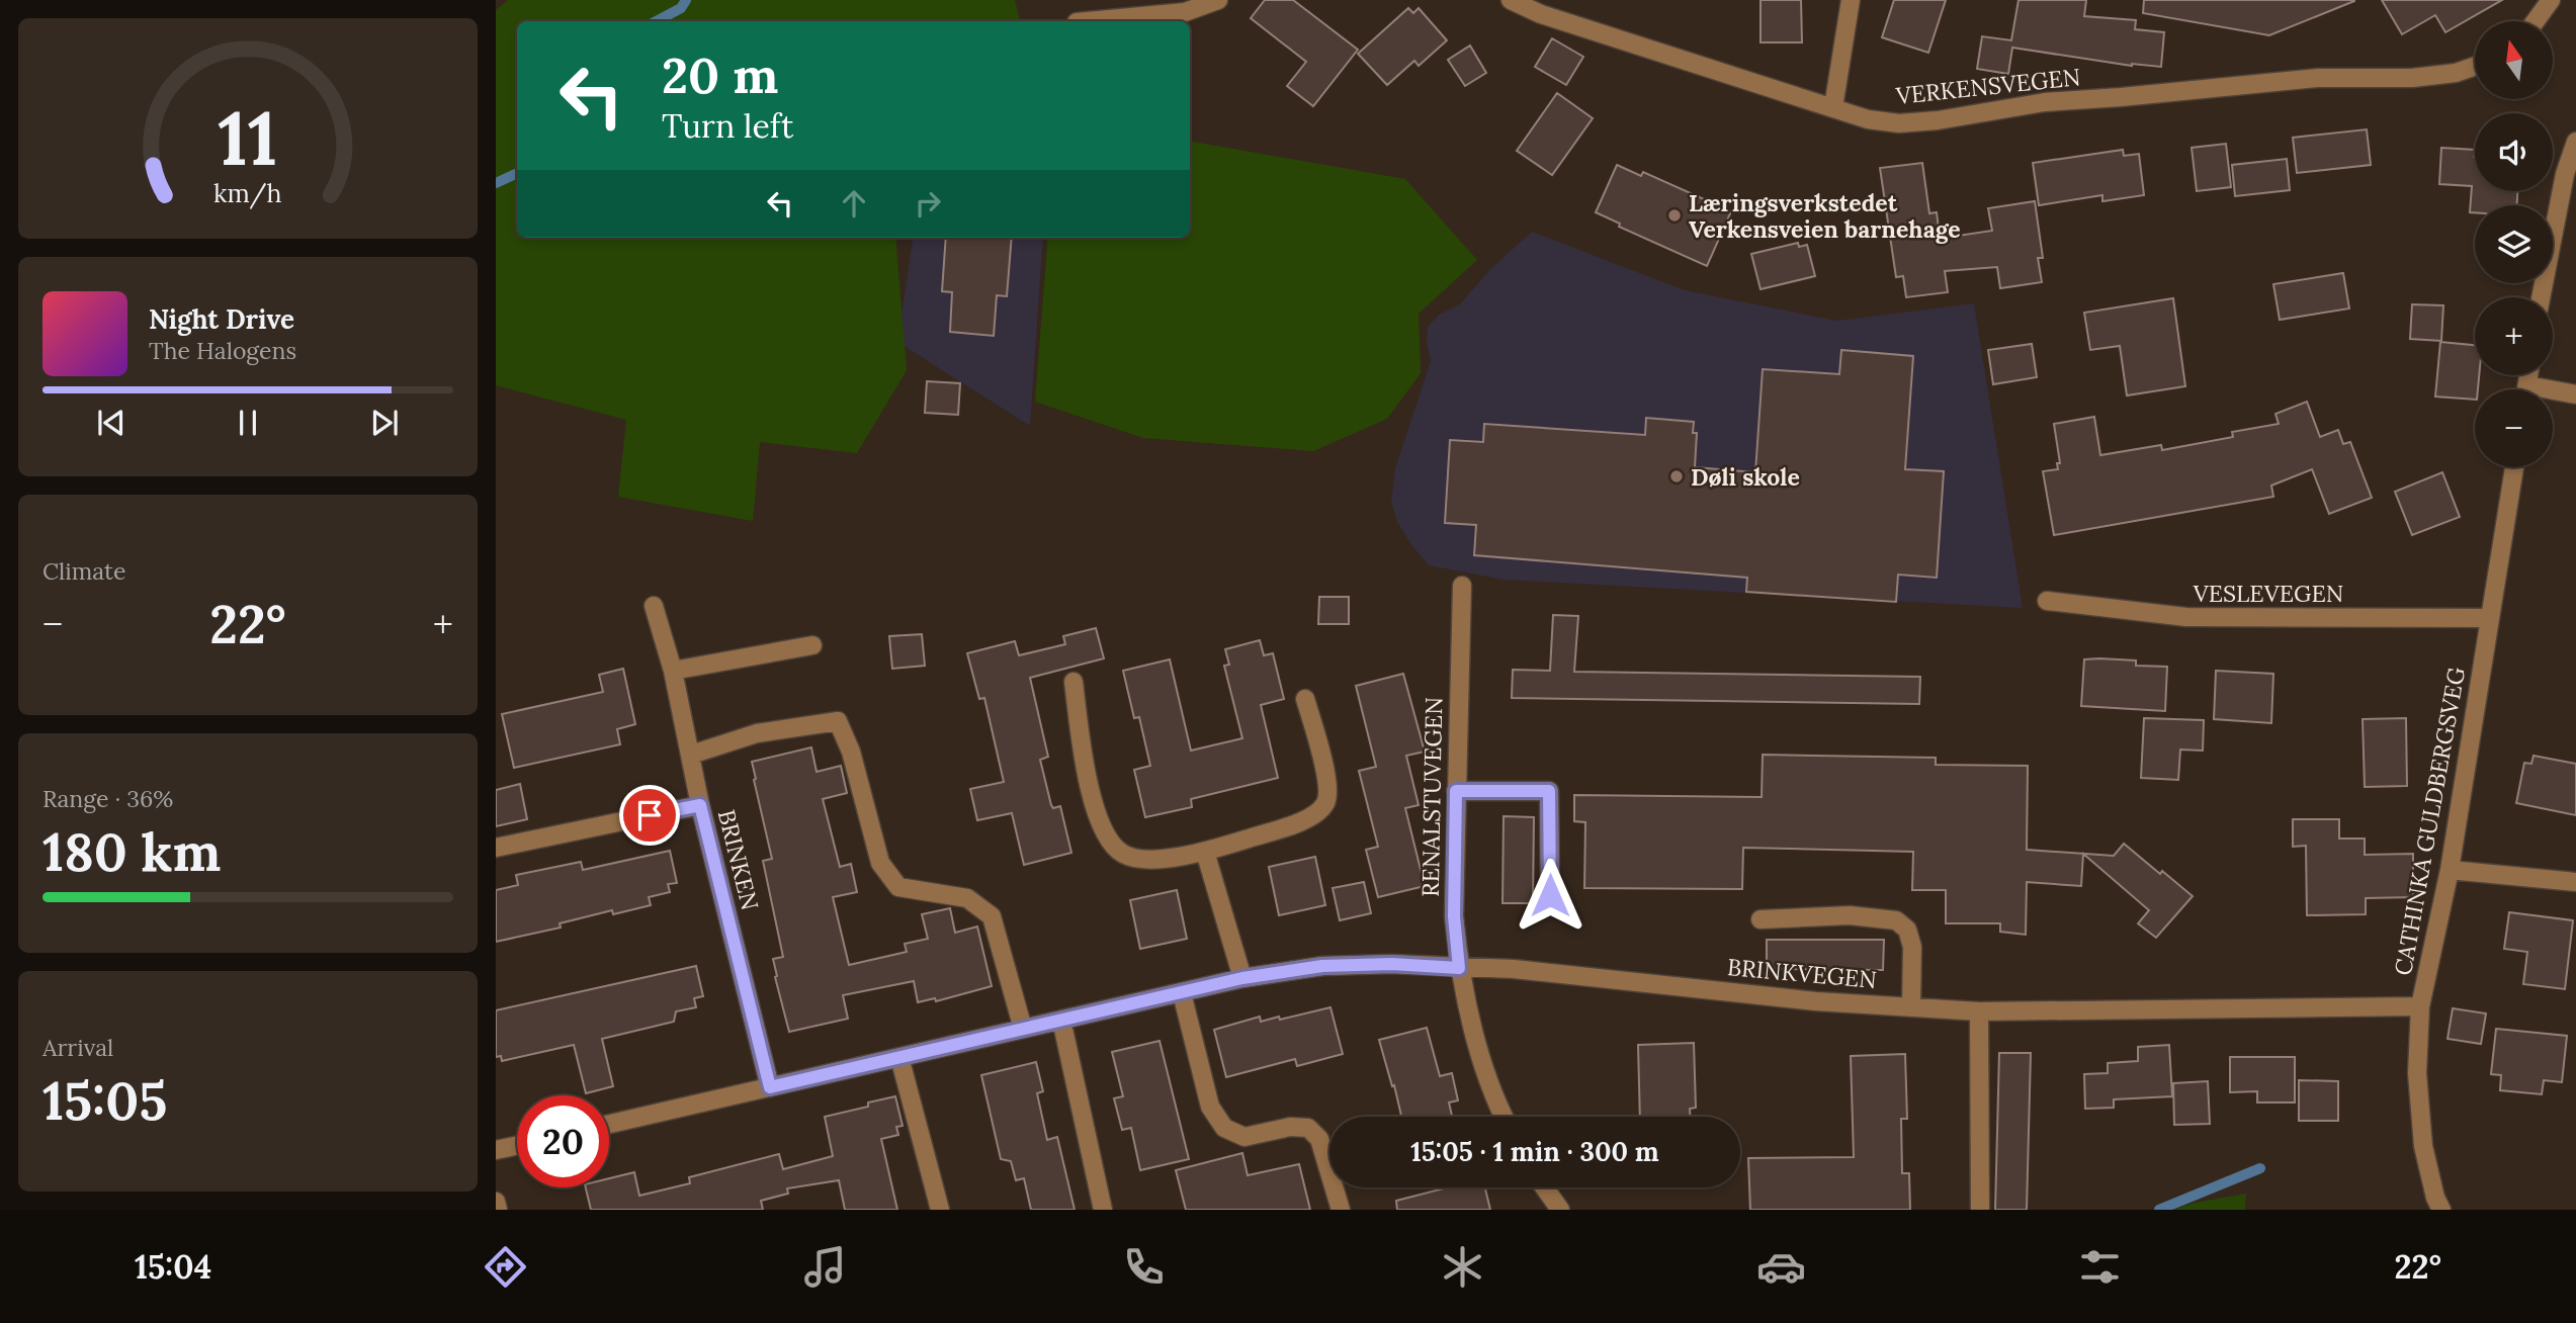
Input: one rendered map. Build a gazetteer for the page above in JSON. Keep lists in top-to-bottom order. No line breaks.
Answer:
{"streets":{"street":["VERKENSVEGEN","VESLEVEGEN","RENALSTUVEGEN","CATHINKA GULDBERGSVEG","BRINKEN","BRINKVEGEN"]},"crossings":[["VESLEVEGEN","CATHINKA GULDBERGSVEG"],["RENALSTUVEGEN","BRINKVEGEN"],["CATHINKA GULDBERGSVEG","BRINKVEGEN"]],"places":["Læringsverkstedet Verkensveien barnehage","Døli skole"],"north":"top","page":{"map_buttons":["+","−"],"turn":["20 m","Turn left"],"song":["Night Drive","The Halogens"],"tile":["Climate",["Range · 36%","180 km"],["Arrival","15:05"]],"heat":["−","22°","+"],"limit":"20","trip":"15:05 · 1 min · 300 m","tabs":["15:04","22°"],"gauge":["11","km/h"]}}
